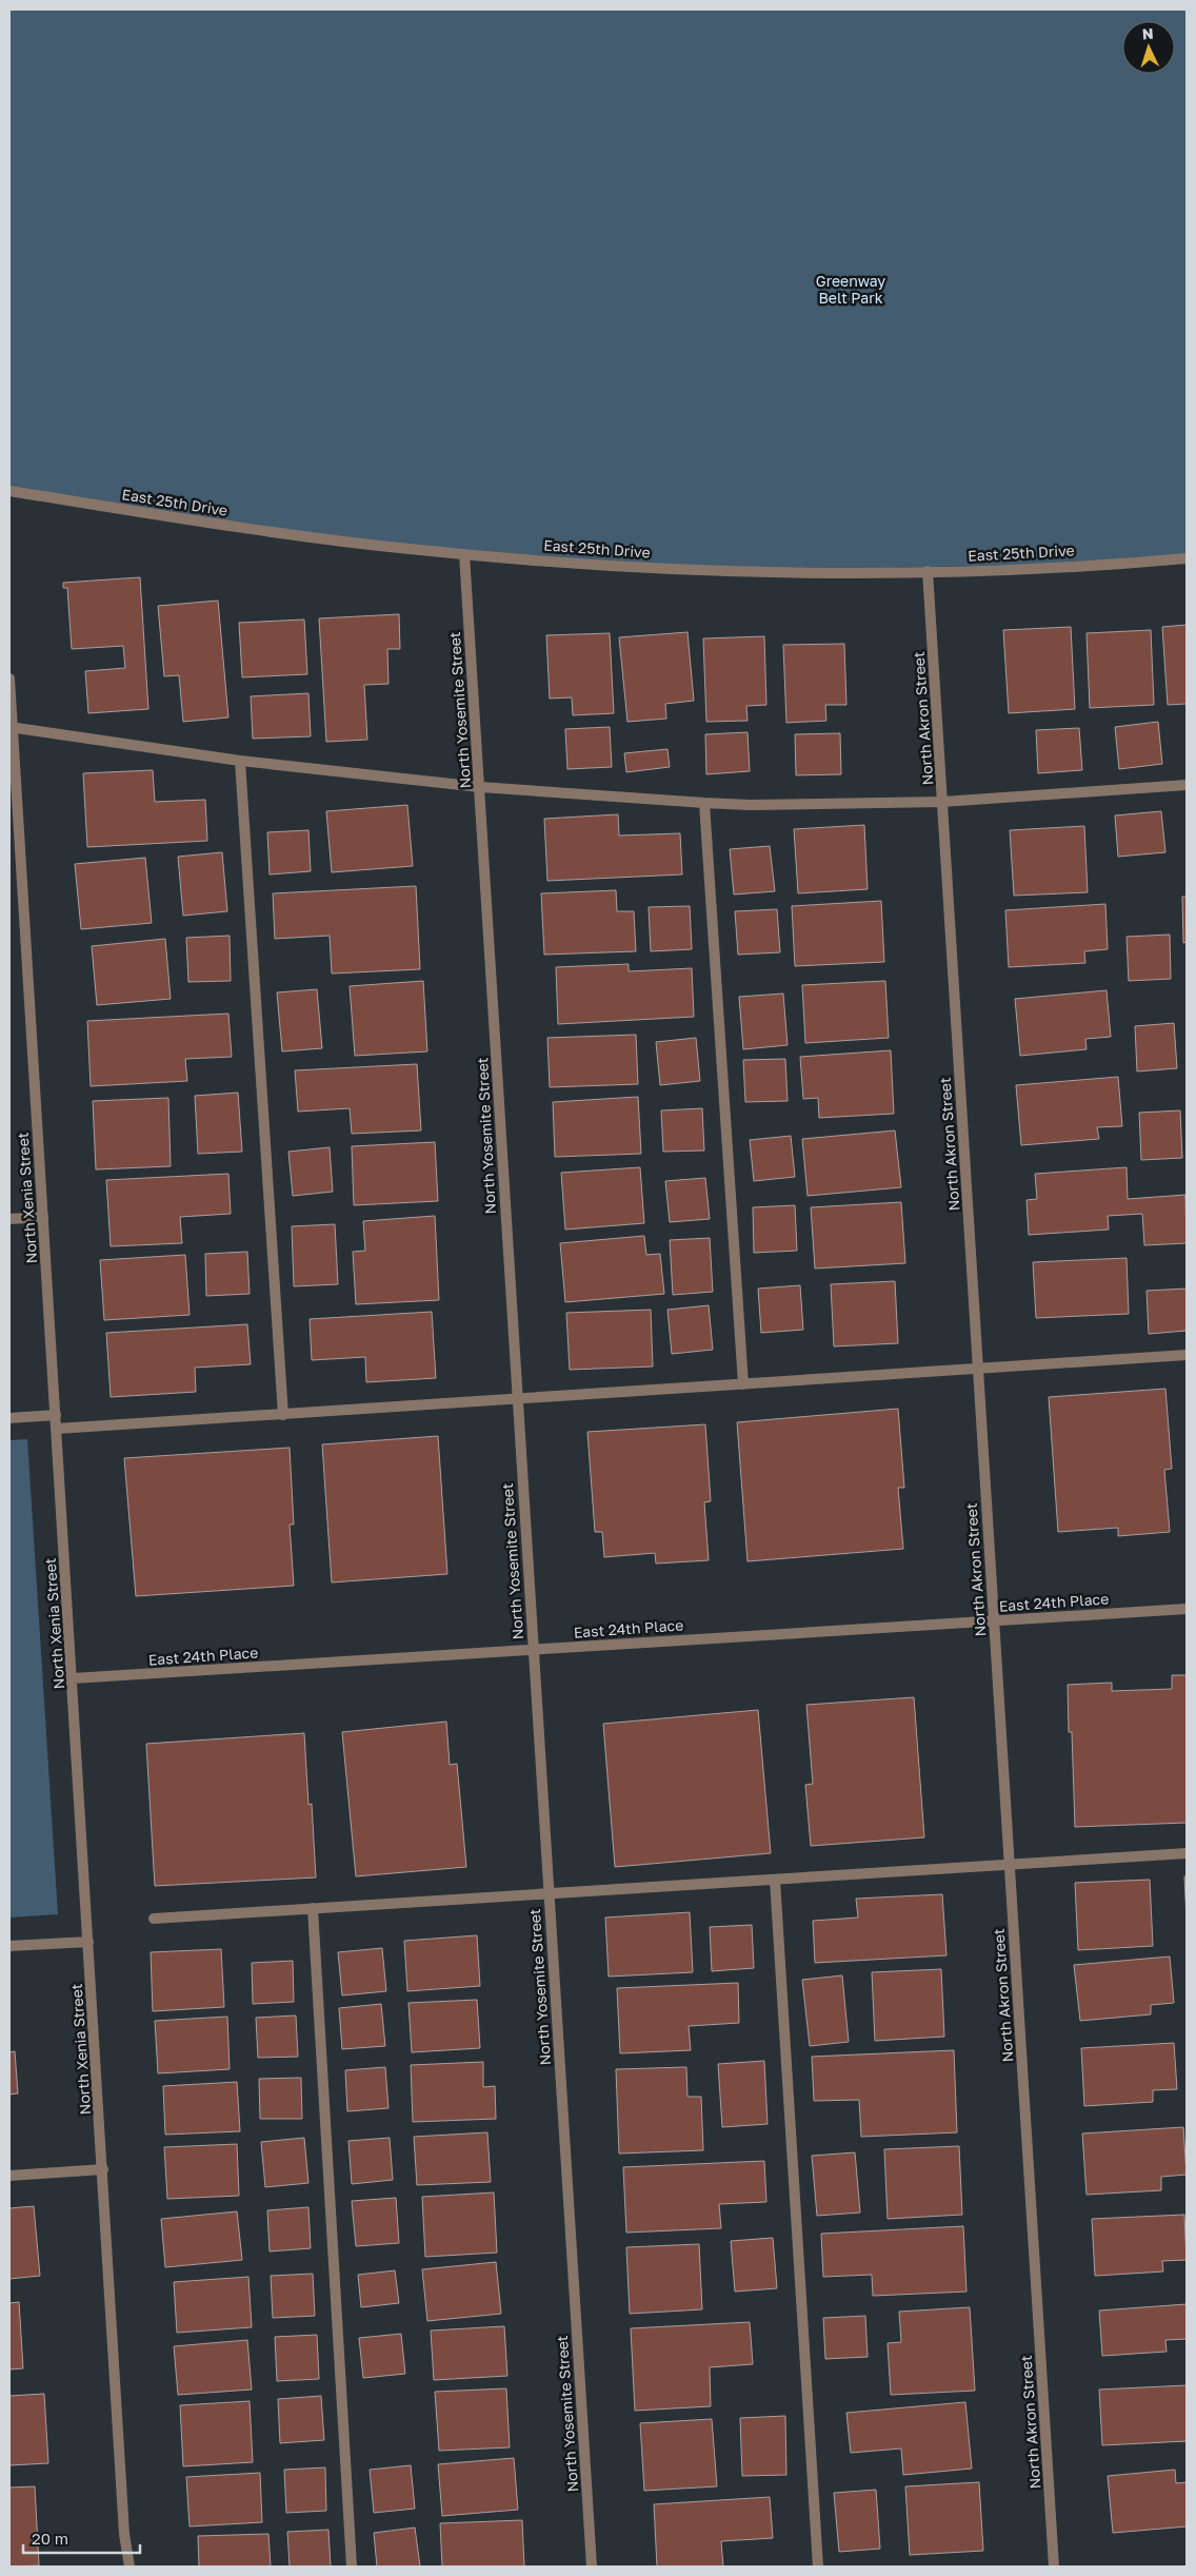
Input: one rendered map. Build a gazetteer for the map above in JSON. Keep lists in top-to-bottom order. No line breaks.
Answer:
{"streets":{"street":["East 25th Drive","North Yosemite Street","North Akron Street","North Xenia Street","East 24th Place"]},"crossings":[["East 25th Drive","North Yosemite Street"],["East 25th Drive","North Akron Street"],["North Yosemite Street","East 24th Place"],["North Akron Street","East 24th Place"],["North Xenia Street","East 24th Place"]],"parks":["Greenway Belt Park"],"scale_bar":"20 m","north":"top"}
